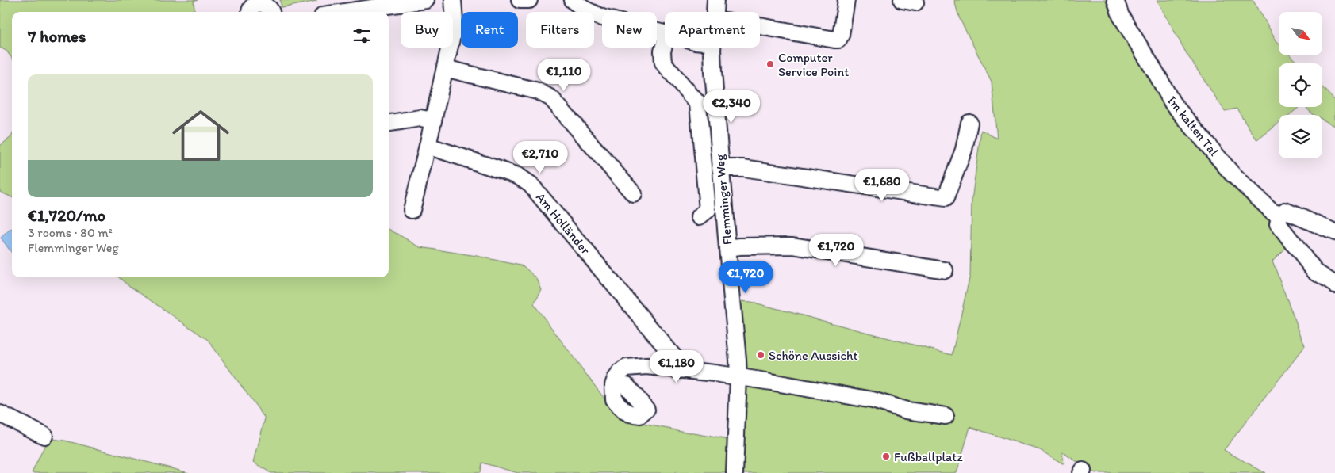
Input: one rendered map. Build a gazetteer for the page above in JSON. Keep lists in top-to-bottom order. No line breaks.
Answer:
{"streets":{"street":["Im kalten Tal","Flemminger Weg","Am Holländer"]},"places":["Computer Service Point","Schöne Aussicht","Fußballplatz"],"north":"bottom right","page":{"chip":["Buy","Rent","Filters","New","Apartment"],"heading":"7 homes","price":["€1,110","€2,340","€2,710","€1,680","€1,720","€1,720","€1,180"],"list":[{"name":"€1,720/mo","note":"3 rooms · 80 m² · Flemminger Weg"}]}}
